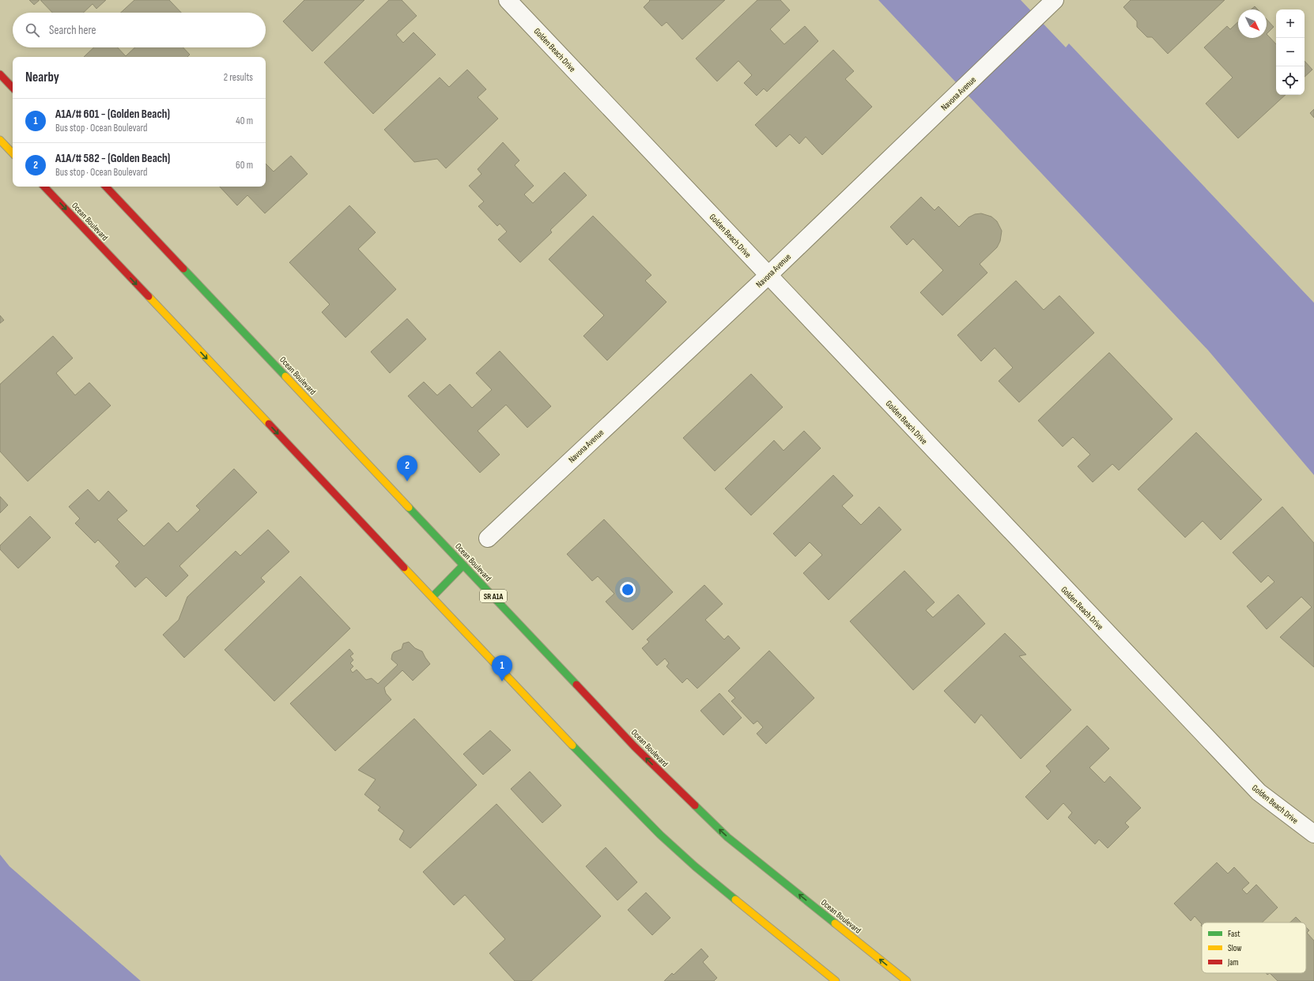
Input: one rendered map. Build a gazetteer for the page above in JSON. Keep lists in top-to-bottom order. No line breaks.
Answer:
{"streets":{"main road":["Ocean Boulevard","SR A1A"],"street":["Golden Beach Drive","Navona Avenue"]},"crossings":[["Golden Beach Drive","Navona Avenue"]],"legend":["Fast","Slow","Jam"],"north":"bottom right","page":{"map_buttons":["+","−"],"search":"Search here","heading":["Nearby","2 results"],"list":[{"mark":"1","name":"A1A/# 601 - (Golden Beach)","note":"Bus stop · Ocean Boulevard","value":"40 m"},{"mark":"2","name":"A1A/# 582 - (Golden Beach)","note":"Bus stop · Ocean Boulevard","value":"60 m"}],"pins":["2","1"]}}
